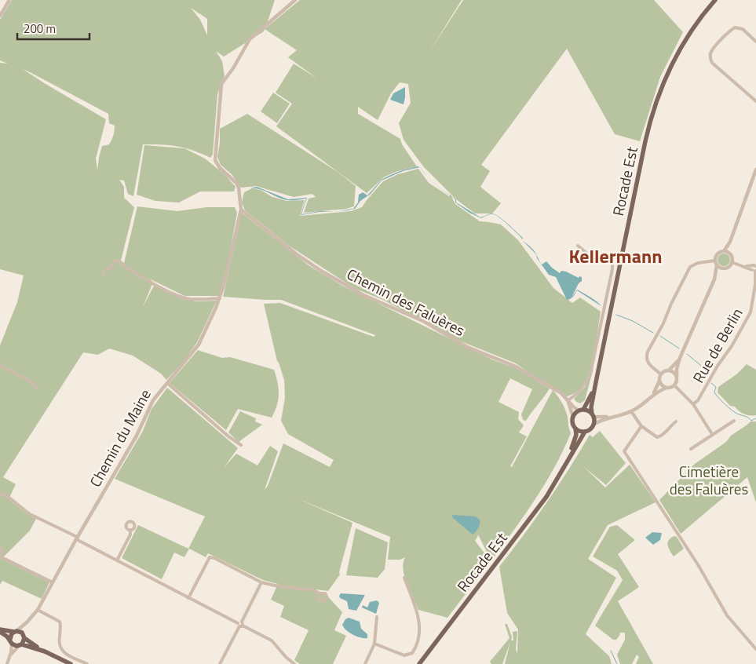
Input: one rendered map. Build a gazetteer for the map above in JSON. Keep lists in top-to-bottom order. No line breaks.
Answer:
{"streets":{"main road":["Rocade Est"],"street":["Chemin des Faluères","Rue de Berlin","Chemin du Maine"]},"crossings":[["Rocade Est","Chemin des Faluères"],["Chemin des Faluères","Chemin du Maine"]],"districts":["Kellermann"],"parks":["Cimetière des Faluères"],"scale_bar":"200 m"}
